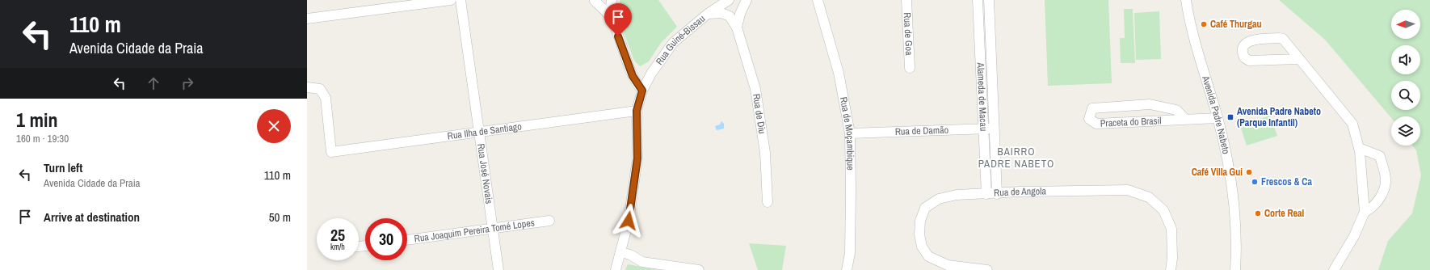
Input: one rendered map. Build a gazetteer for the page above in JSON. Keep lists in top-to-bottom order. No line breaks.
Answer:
{"streets":{"street":["Rua de Goa","Rua Guiné-Bissau","Alameda de Macau","Rua de Diu","Avenida Padre Nabeto","Praceta do Brasil","Rua Ilha de Santiago","Rua de Damão","Rua de Moçambique","Rua José Novais","Rua de Angola","Rua Joaquim Pereira Tomé Lopes"]},"crossings":[["Rua Guiné-Bissau","Rua de Diu"],["Rua Guiné-Bissau","Rua Ilha de Santiago"],["Alameda de Macau","Rua de Damão"],["Alameda de Macau","Rua de Angola"],["Avenida Padre Nabeto","Praceta do Brasil"],["Rua Ilha de Santiago","Rua José Novais"],["Rua de Damão","Rua de Moçambique"],["Rua José Novais","Rua Joaquim Pereira Tomé Lopes"]],"districts":["BAIRRO PADRE NABETO"],"places":{"other":["Café Thurgau","Café Villa Gui","Frescos & Ca","Corte Real"],"transit":["Avenida Padre Nabeto (Parque Infantil)"]},"north":"left","page":{"turn":["110 m","Avenida Cidade da Praia"],"heading":["1 min","160 m · 19:30"],"list":[{"name":"Turn left","note":"Avenida Cidade da Praia","value":"110 m"},{"name":"Arrive at destination","value":"50 m"}],"speed":"25 km/h","limit":"30"}}
